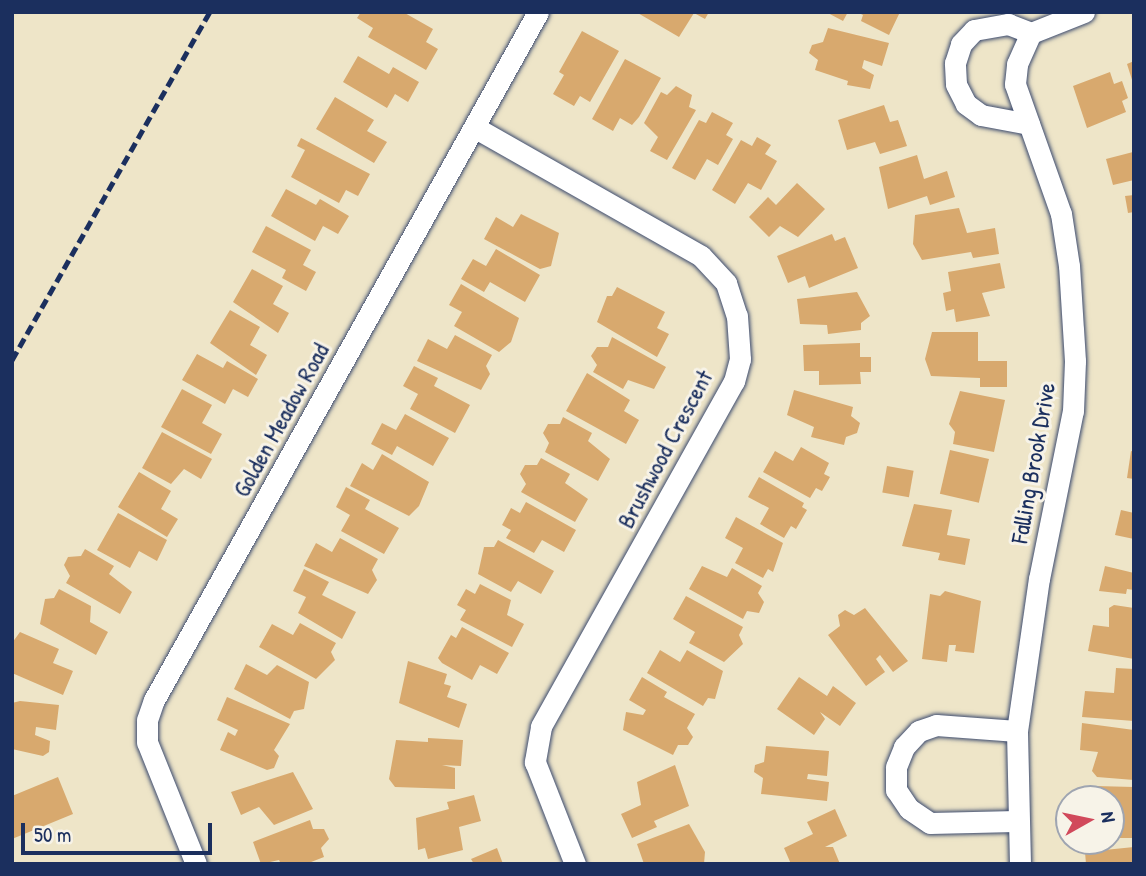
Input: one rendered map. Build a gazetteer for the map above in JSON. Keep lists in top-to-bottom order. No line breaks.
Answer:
{"streets":{"street":["Golden Meadow Road","Brushwood Crescent","Falling Brook Drive"]},"crossings":[["Golden Meadow Road","Brushwood Crescent"]],"scale_bar":"50 m","north":"right"}
